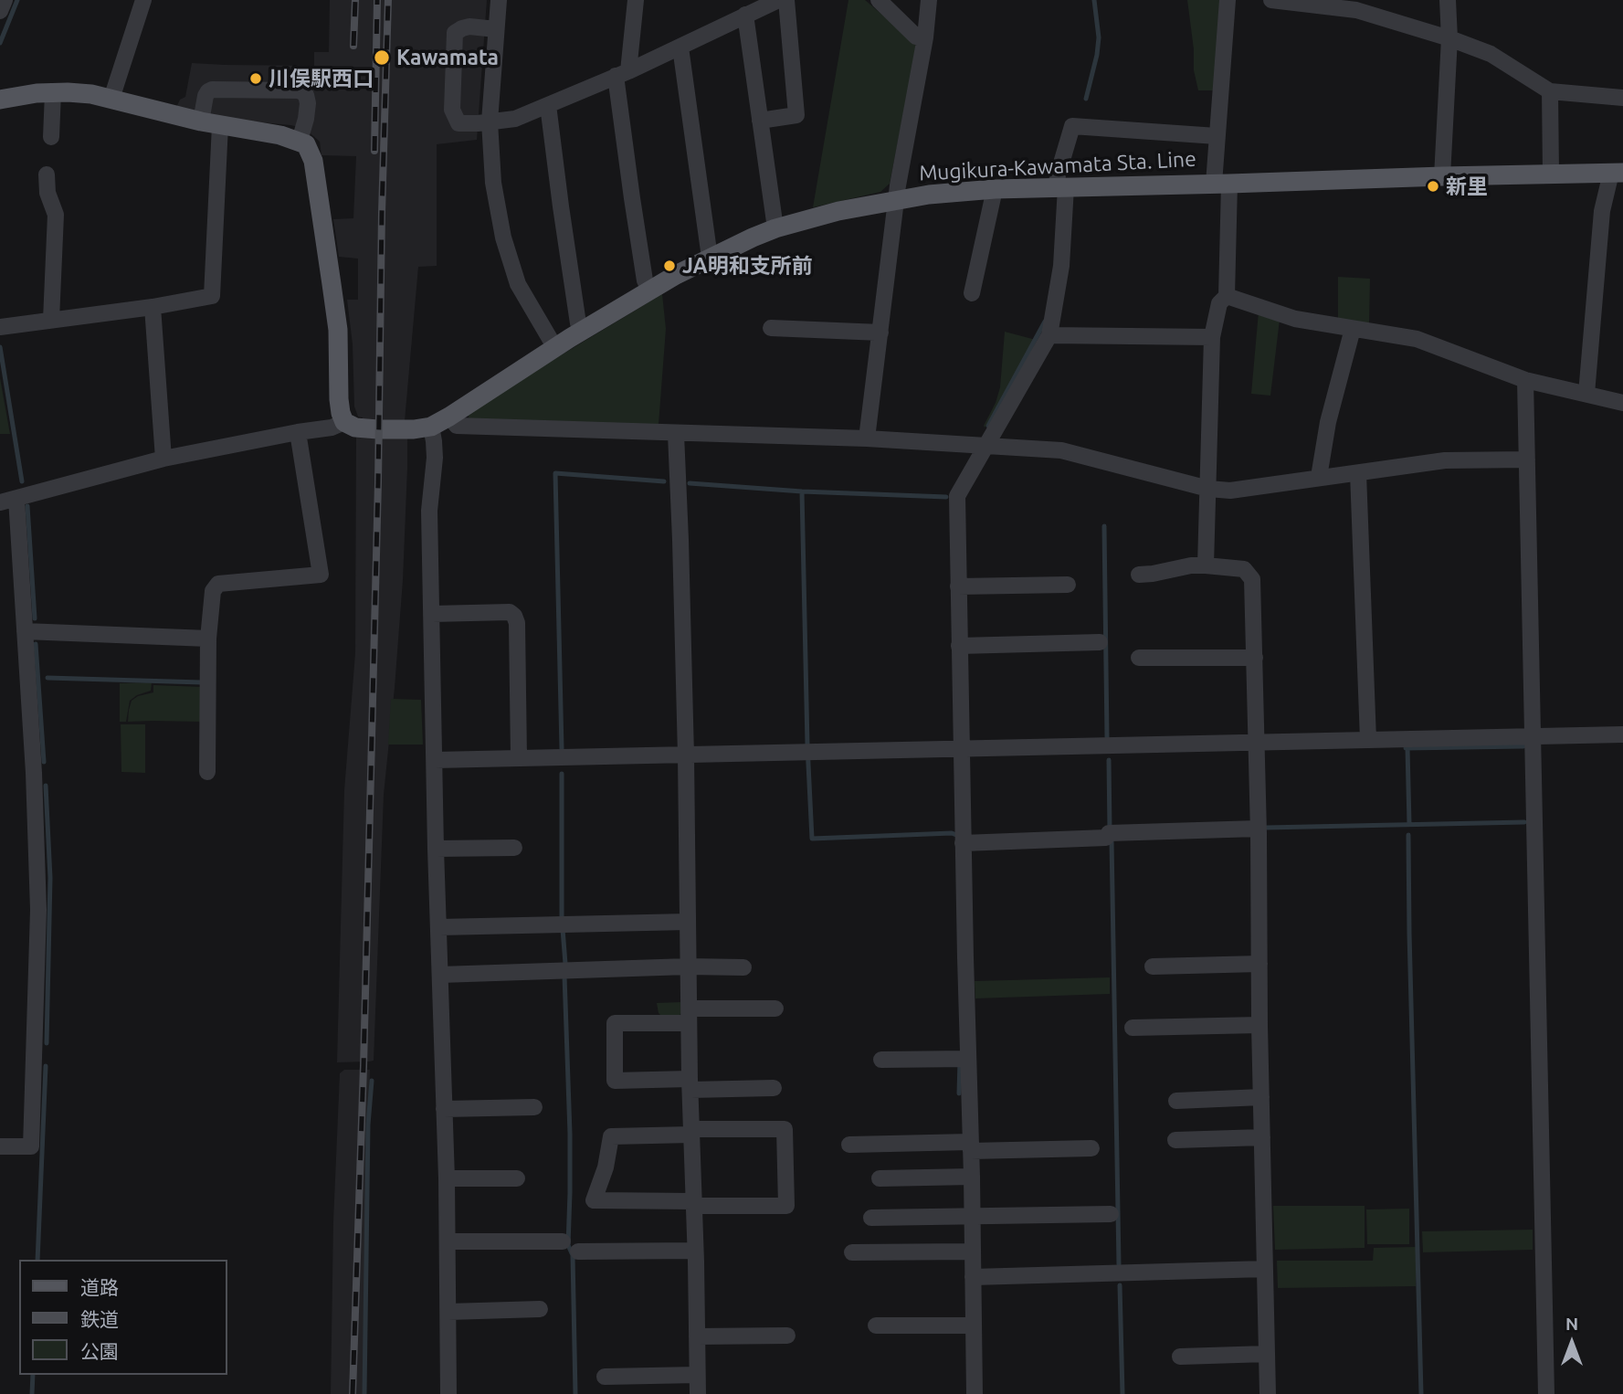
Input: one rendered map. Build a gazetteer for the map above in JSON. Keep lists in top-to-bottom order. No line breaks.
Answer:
{"streets":{"main road":["Mugikura-Kawamata Sta. Line"]},"places":["Kawamata","川俣駅西口","新里","JA明和支所前"],"legend":["道路","鉄道","公園"],"north":"top"}
